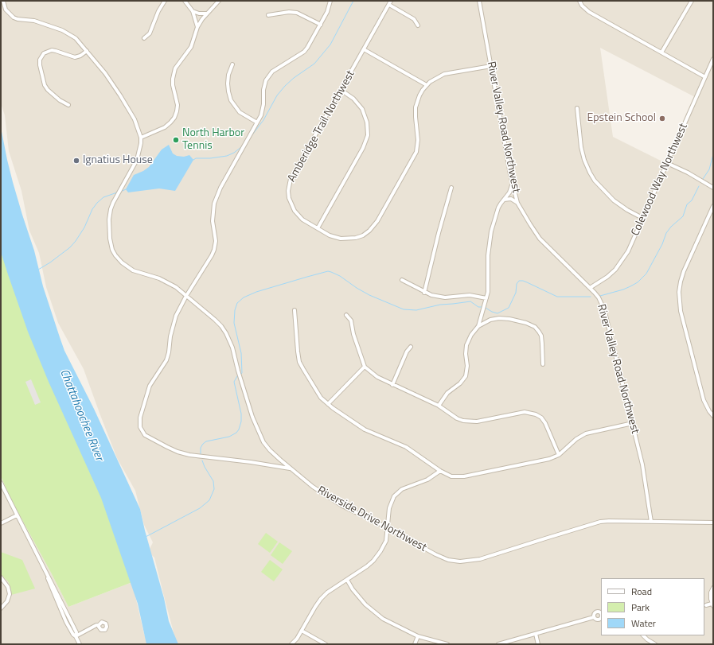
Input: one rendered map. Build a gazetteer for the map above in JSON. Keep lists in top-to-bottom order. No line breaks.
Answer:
{"streets":{"street":["Amberidge Trail Northwest","River Valley Road Northwest","Colewood Way Northwest","Riverside Drive Northwest"]},"crossings":[["Amberidge Trail Northwest","River Valley Road Northwest"],["River Valley Road Northwest","Colewood Way Northwest"],["River Valley Road Northwest","Riverside Drive Northwest"]],"water":["Chattahoochee River"],"places":["Epstein School","North Harbor Tennis","Ignatius House"],"legend":["Road","Park","Water"]}
